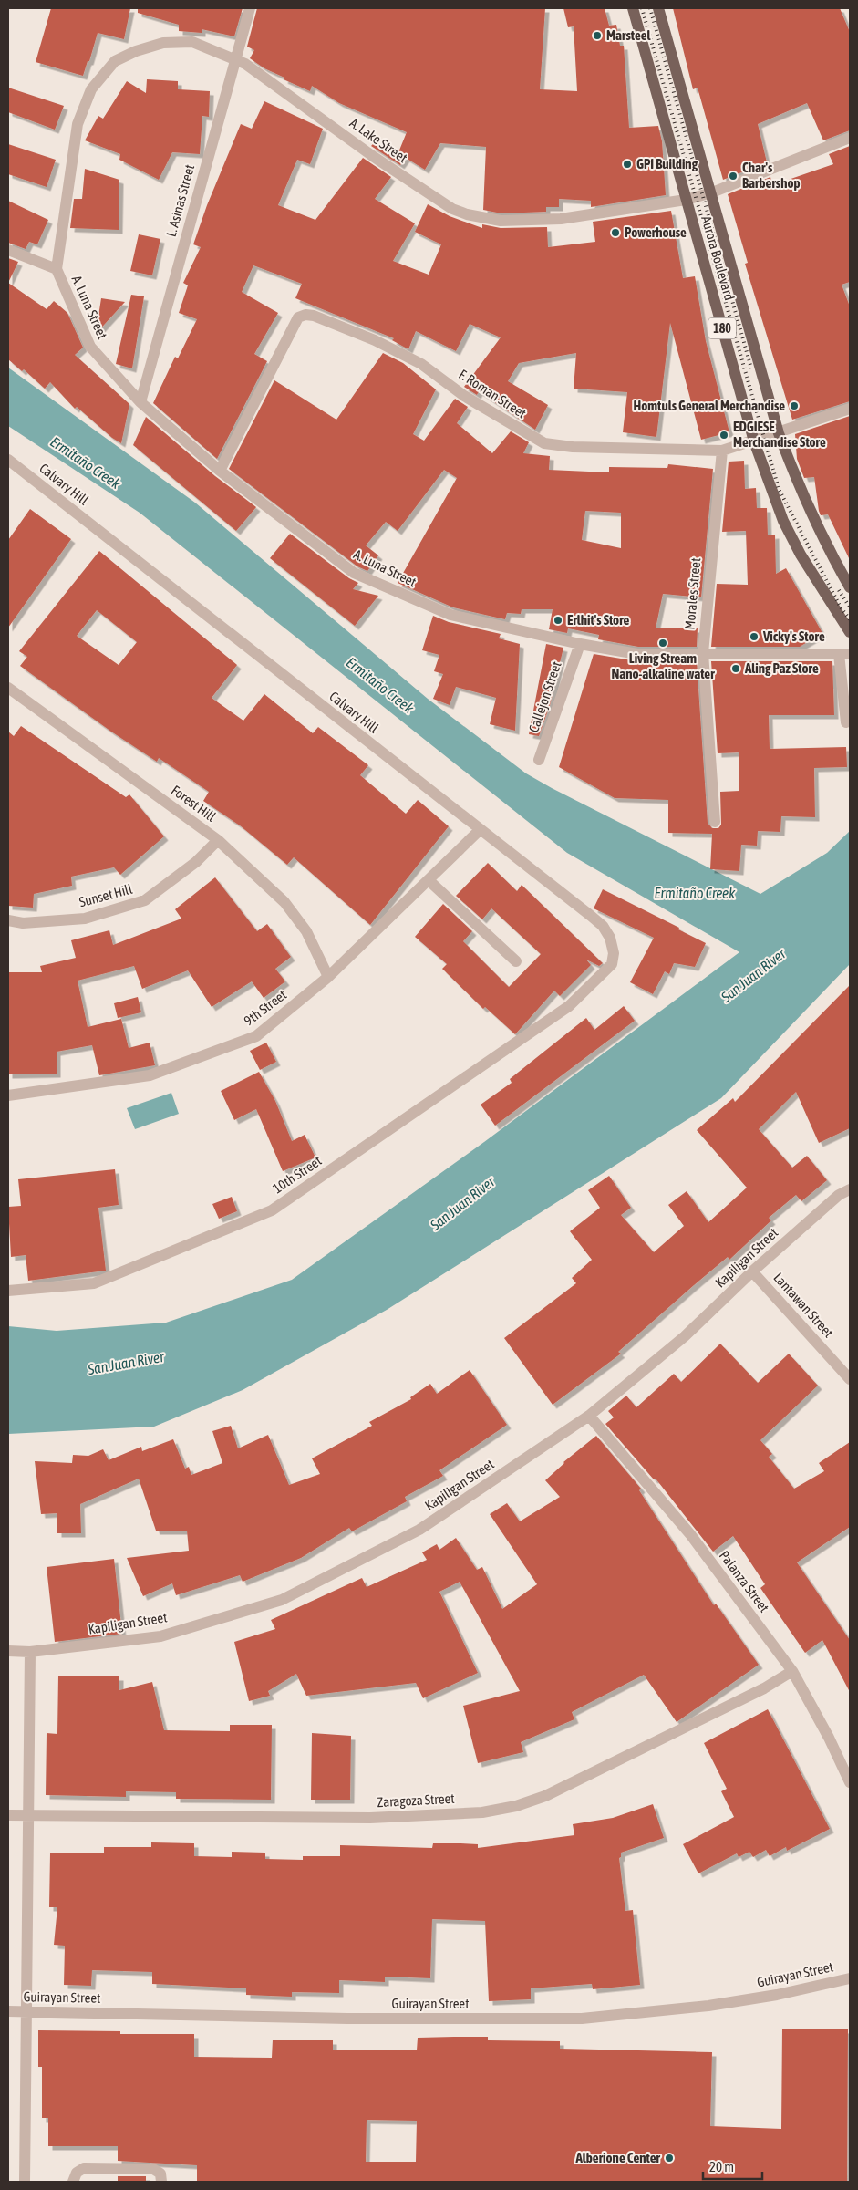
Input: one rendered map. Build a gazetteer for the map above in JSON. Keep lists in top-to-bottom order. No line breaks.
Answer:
{"streets":{"main road":["Aurora Boulevard","180"],"street":["A. Lake Street","L. Asinas Street","A. Luna Street","F. Roman Street","Calvary Hill","Morales Street","Callejon Street","Forest Hill","Sunset Hill","9th Street","10th Street","Kapiligan Street","Lantawan Street","Palanza Street","Zaragoza Street","Guirayan Street"]},"crossings":[["A. Lake Street","L. Asinas Street"],["A. Lake Street","Aurora Boulevard"],["A. Lake Street","A. Luna Street"],["L. Asinas Street","A. Luna Street"],["Aurora Boulevard","F. Roman Street"],["A. Luna Street","F. Roman Street"],["A. Luna Street","Morales Street"],["A. Luna Street","Callejon Street"],["F. Roman Street","Morales Street"],["Calvary Hill","9th Street"],["Calvary Hill","10th Street"],["Forest Hill","Sunset Hill"],["Forest Hill","9th Street"],["Kapiligan Street","Lantawan Street"],["Kapiligan Street","Palanza Street"],["Palanza Street","Zaragoza Street"]],"water":["Ermitaño Creek","San Juan River"],"places":["Marsteel","GPI Building","Char's Barbershop","Powerhouse","Homtuls General Merchandise","EDGIESE Merchandise Store","Erlhit's Store","Vicky's Store","Living Stream Nano-alkaline water","Aling Paz Store","Alberione Center"],"scale_bar":"20 m"}
